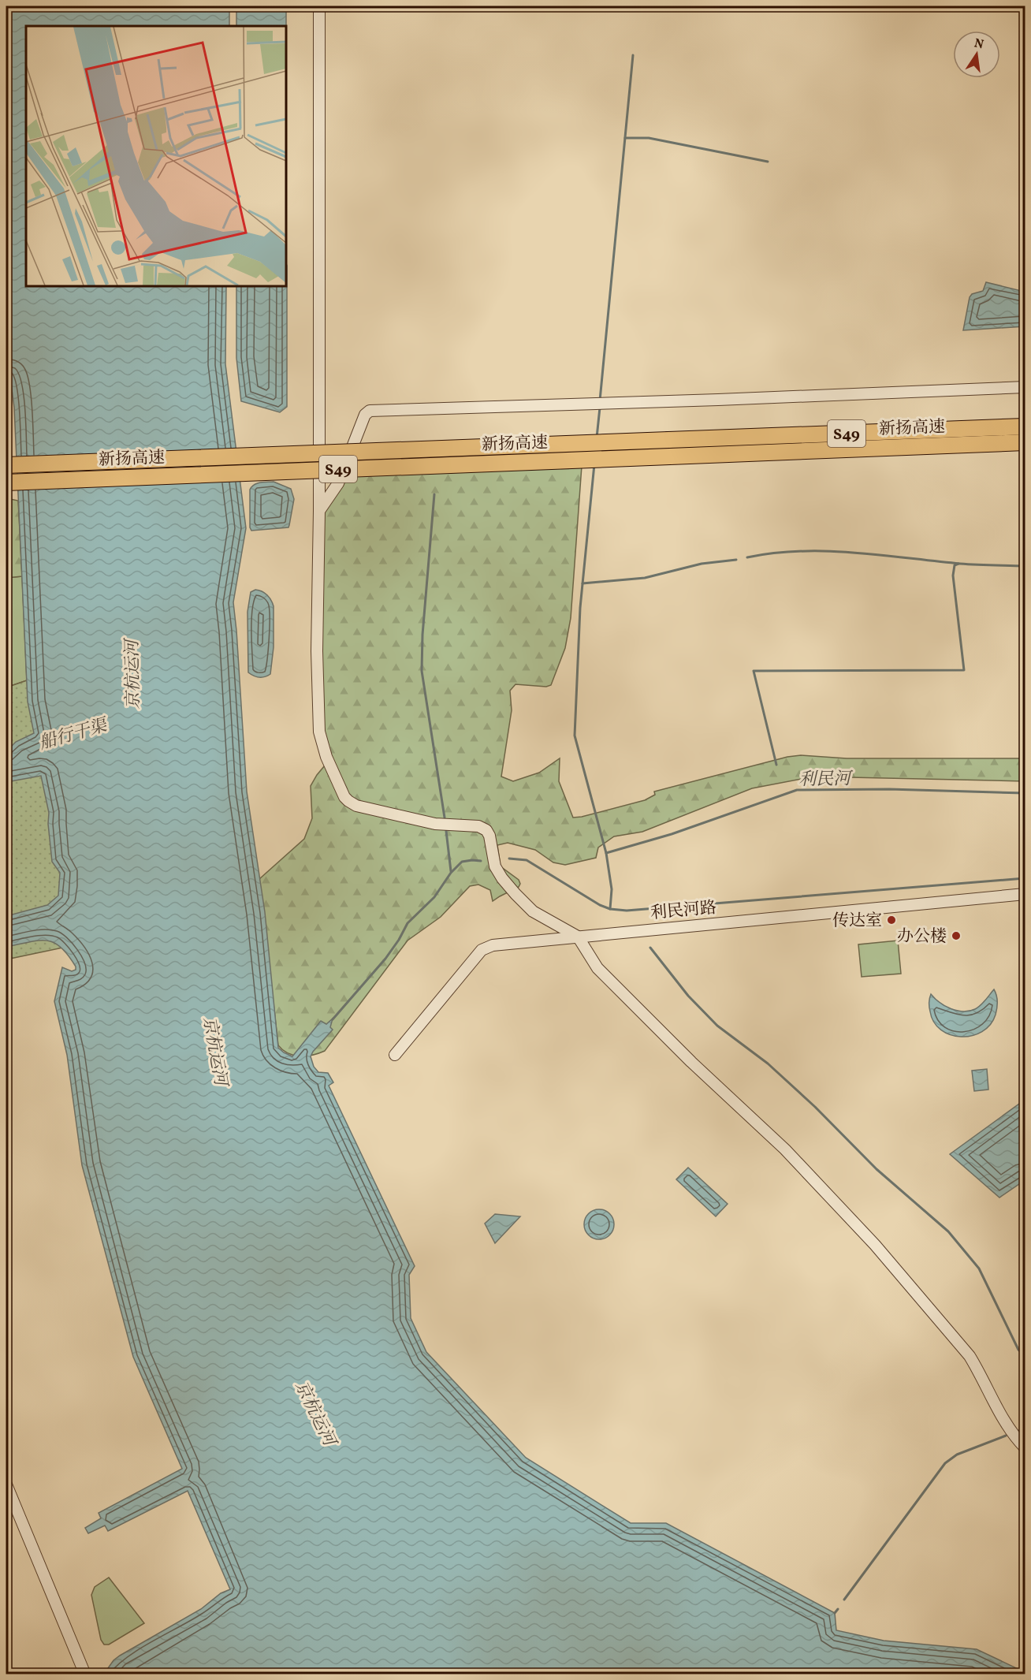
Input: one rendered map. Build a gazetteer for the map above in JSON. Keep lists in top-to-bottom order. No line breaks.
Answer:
{"streets":{"highway":["新扬高速","S49"],"street":["利民河路"]},"water":["京杭运河","船行干渠","利民河"],"places":["传达室","办公楼"],"north":"top"}
